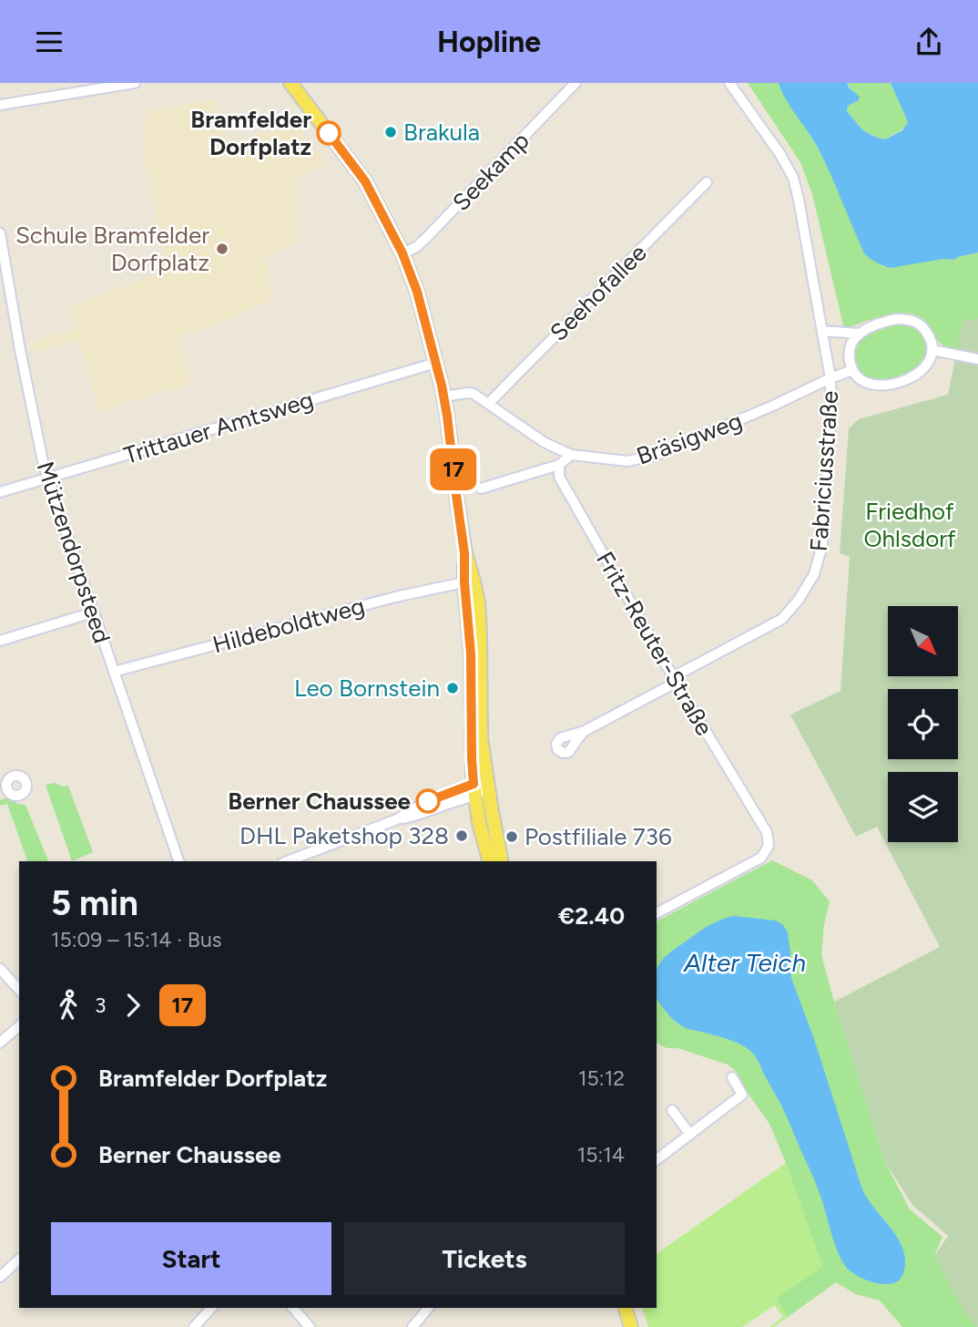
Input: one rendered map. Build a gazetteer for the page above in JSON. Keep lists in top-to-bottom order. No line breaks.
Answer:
{"streets":{"street":["Seekamp","Seehofallee","Trittauer Amtsweg","Bräsigweg","Fabriciusstraße","Mützendorpsteed","Hildeboldtweg","Fritz-Reuter-Straße"]},"crossings":[["Seehofallee","Bräsigweg"],["Trittauer Amtsweg","Mützendorpsteed"],["Bräsigweg","Fabriciusstraße"],["Fabriciusstraße","Fritz-Reuter-Straße"],["Mützendorpsteed","Hildeboldtweg"]],"water":["Alter Teich"],"parks":["Friedhof Ohlsdorf"],"places":["Brakula","Bramfelder Dorfplatz","Schule Bramfelder Dorfplatz","Leo Bornstein","Berner Chaussee","DHL Paketshop 328","Postfiliale 736"],"lines":["bus line 17"],"north":"bottom right","page":{"header":"Hopline","on_map":"17","heading":["5 min","15:09 – 15:14 · Bus","€2.40"],"legs":["3","17"],"list":[{"name":"Bramfelder Dorfplatz","value":"15:12"},{"name":"Berner Chaussee","value":"15:14"}],"buttons":["Start","Tickets"]}}
